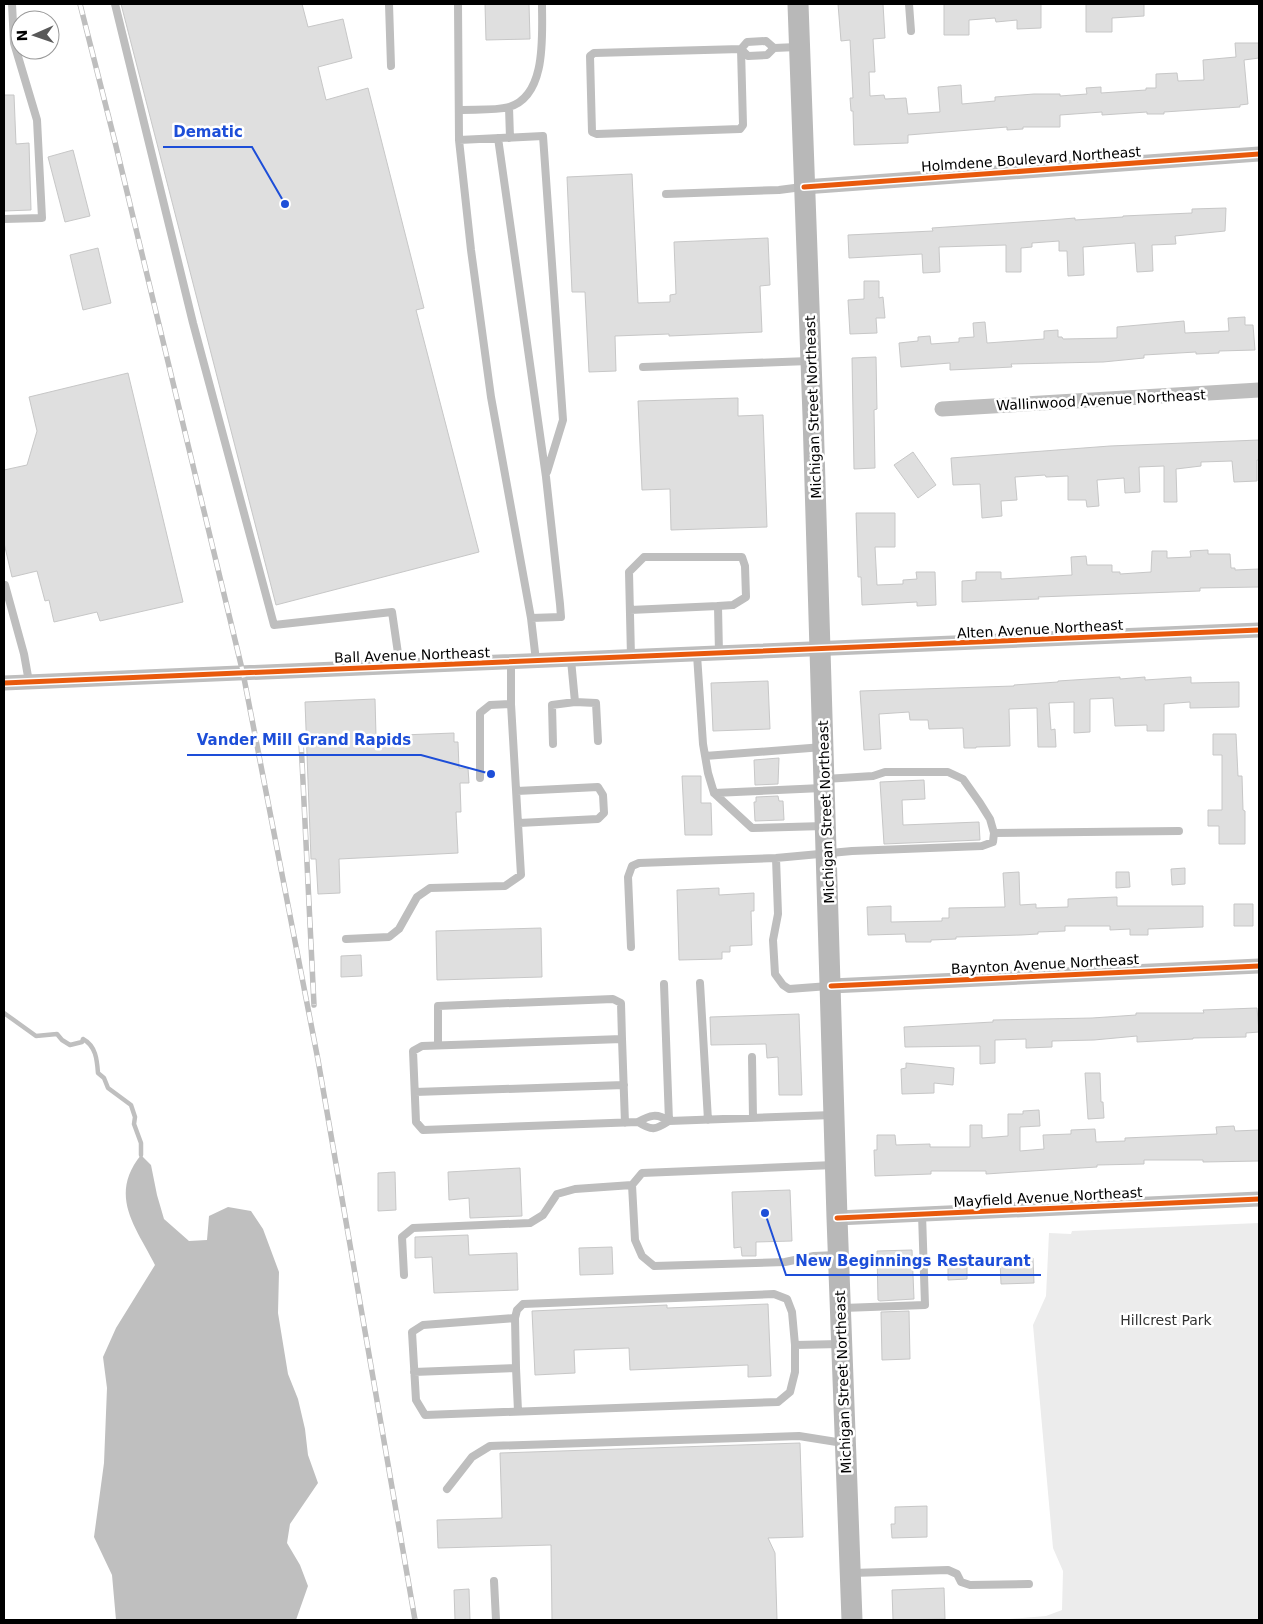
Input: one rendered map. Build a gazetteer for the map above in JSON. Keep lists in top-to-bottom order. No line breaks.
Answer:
{"streets":{"main road":["Michigan Street Northeast"],"street":["Holmdene Boulevard Northeast","Wallinwood Avenue Northeast","Alten Avenue Northeast","Ball Avenue Northeast","Baynton Avenue Northeast","Mayfield Avenue Northeast"]},"crossings":[["Holmdene Boulevard Northeast","Michigan Street Northeast"],["Michigan Street Northeast","Alten Avenue Northeast"],["Michigan Street Northeast","Ball Avenue Northeast"],["Michigan Street Northeast","Baynton Avenue Northeast"],["Michigan Street Northeast","Mayfield Avenue Northeast"],["Alten Avenue Northeast","Ball Avenue Northeast"]],"parks":["Hillcrest Park"],"places":["Dematic","Vander Mill Grand Rapids","New Beginnings Restaurant"],"north":"left"}
